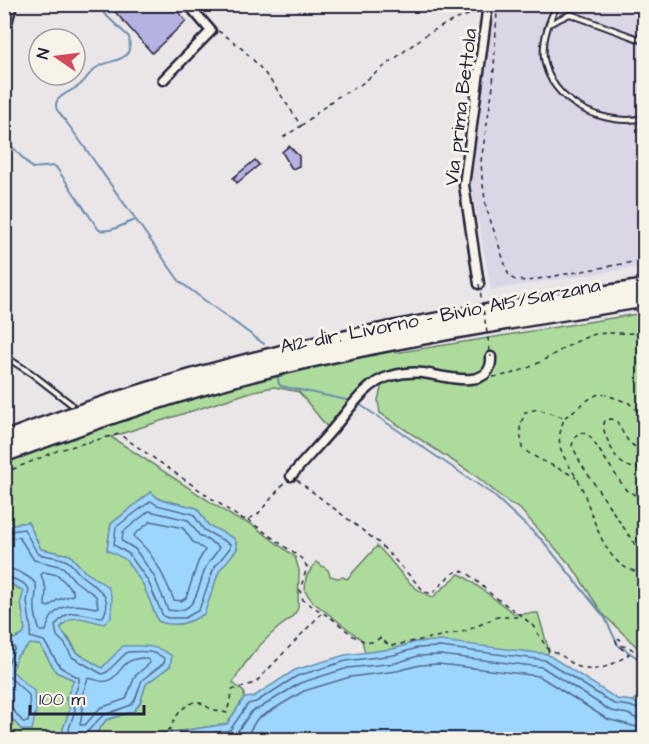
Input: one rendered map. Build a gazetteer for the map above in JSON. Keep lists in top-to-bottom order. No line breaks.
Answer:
{"streets":{"highway":["A12 dir. Livorno - Bivio A15/Sarzana"],"street":["Via prima Bettola"]},"scale_bar":"100 m","north":"left"}
